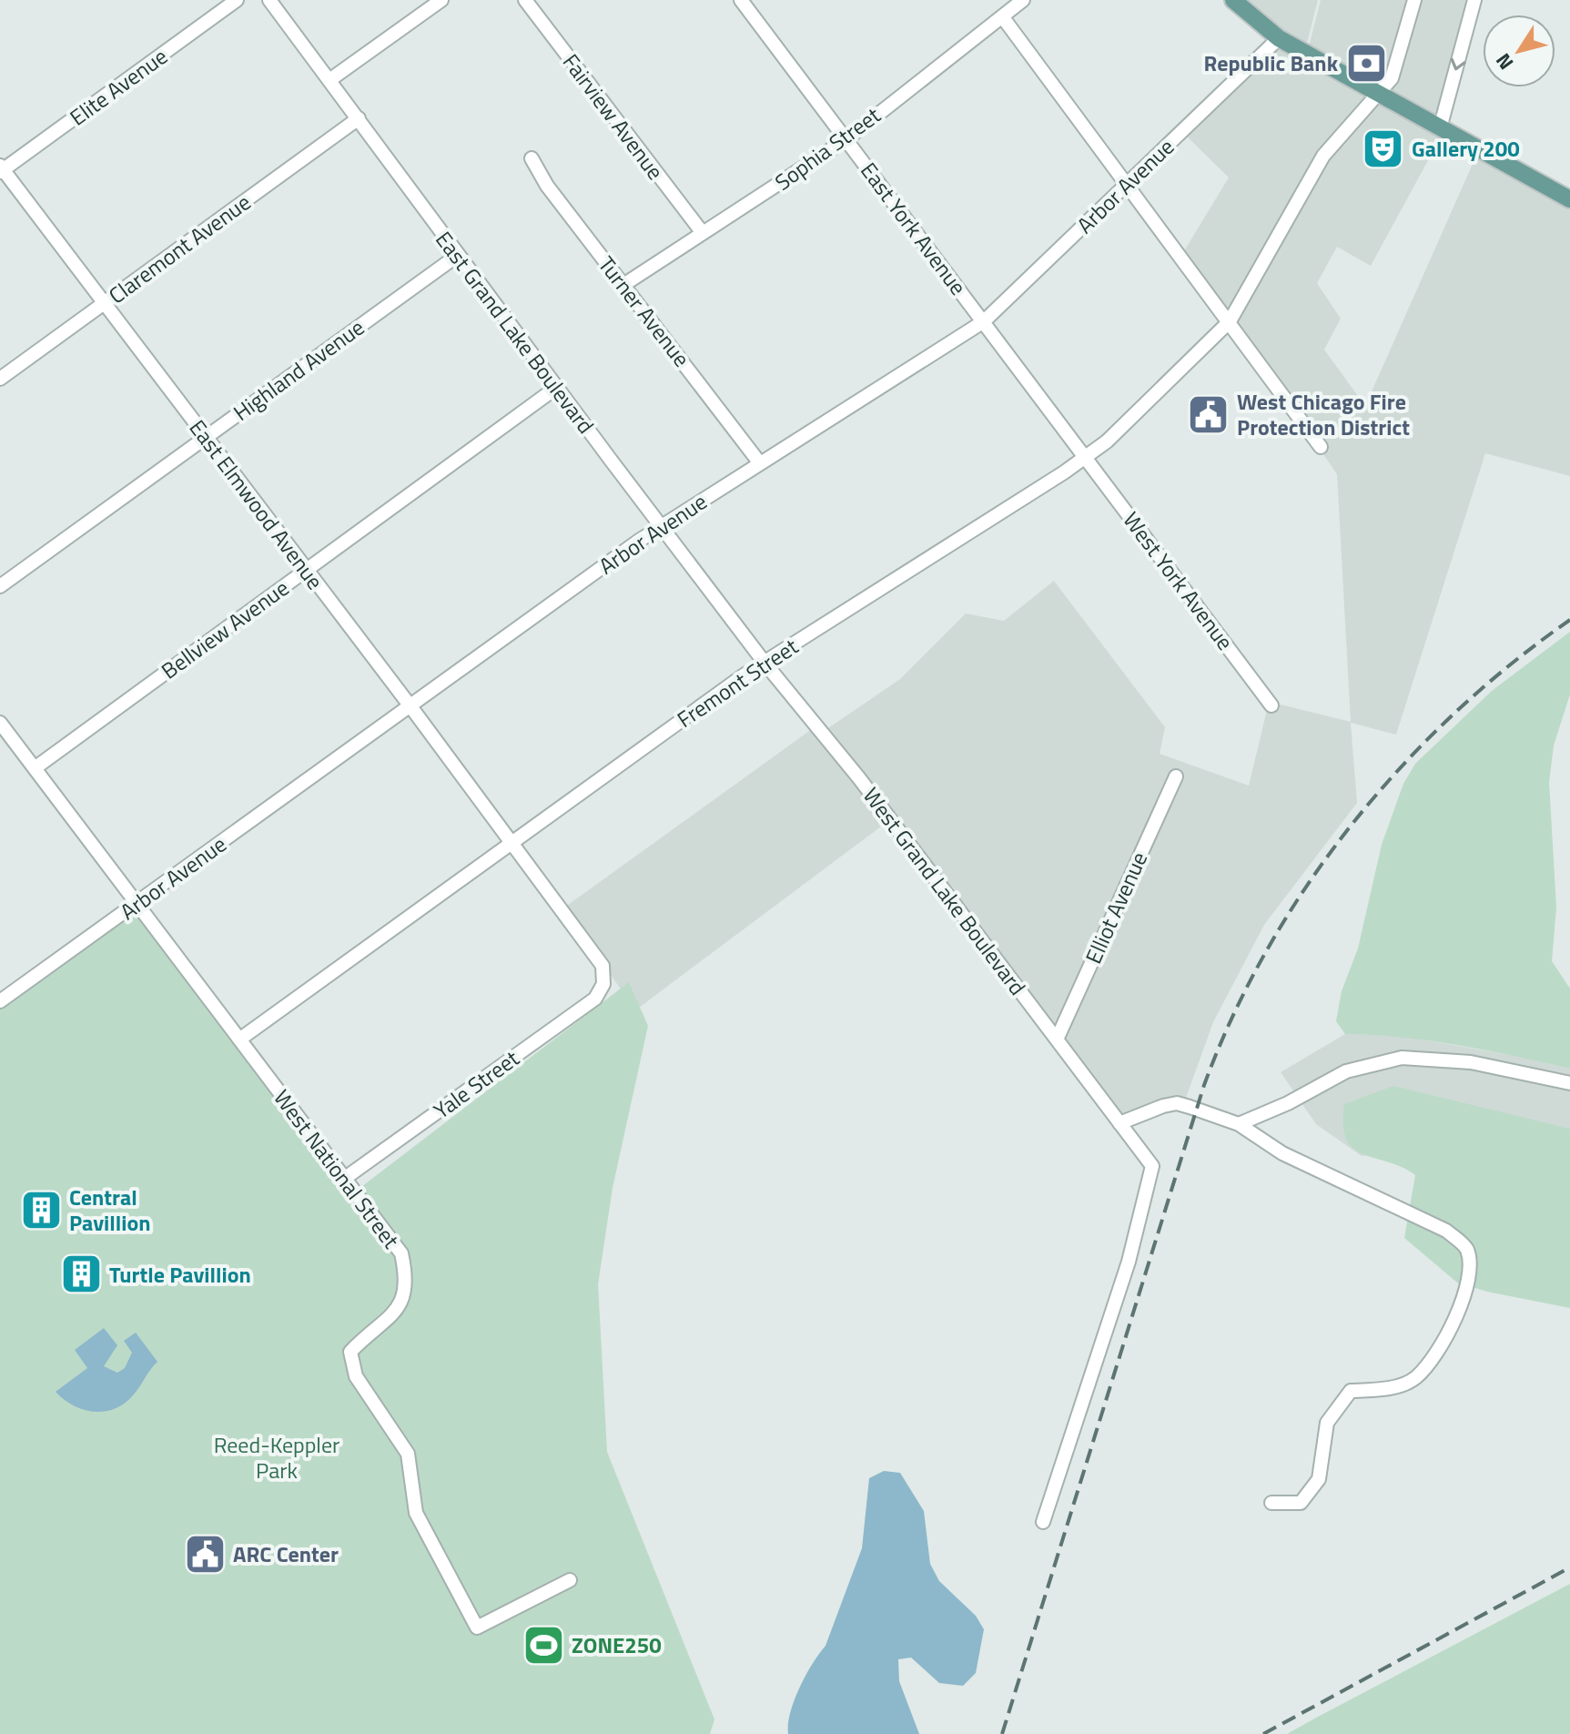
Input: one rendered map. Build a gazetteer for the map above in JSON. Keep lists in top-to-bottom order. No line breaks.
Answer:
{"streets":{"street":["Elite Avenue","Fairview Avenue","Sophia Street","Arbor Avenue","East York Avenue","Claremont Avenue","Turner Avenue","East Grand Lake Boulevard","Highland Avenue","East Elmwood Avenue","West York Avenue","Bellview Avenue","Fremont Street","West Grand Lake Boulevard","Elliot Avenue","Yale Street","West National Street"]},"crossings":[["Elite Avenue","East Elmwood Avenue"],["Fairview Avenue","Sophia Street"],["Sophia Street","East York Avenue"],["Sophia Street","Turner Avenue"],["Arbor Avenue","East York Avenue"],["Arbor Avenue","Turner Avenue"],["Arbor Avenue","East Grand Lake Boulevard"],["Arbor Avenue","East Elmwood Avenue"],["Arbor Avenue","West National Street"],["East York Avenue","West York Avenue"],["East York Avenue","Fremont Street"],["Claremont Avenue","East Grand Lake Boulevard"],["Claremont Avenue","East Elmwood Avenue"],["East Grand Lake Boulevard","Highland Avenue"],["East Grand Lake Boulevard","Bellview Avenue"],["East Grand Lake Boulevard","Fremont Street"],["East Grand Lake Boulevard","West Grand Lake Boulevard"],["Highland Avenue","East Elmwood Avenue"],["East Elmwood Avenue","Bellview Avenue"],["East Elmwood Avenue","Fremont Street"],["East Elmwood Avenue","Yale Street"],["West York Avenue","Fremont Street"],["Bellview Avenue","West National Street"],["Fremont Street","West Grand Lake Boulevard"],["Fremont Street","West National Street"],["West Grand Lake Boulevard","Elliot Avenue"],["Yale Street","West National Street"]],"parks":["Reed-Keppler Park"],"places":{"bank":["Republic Bank"],"theatre":["Gallery 200"],"public building":["West Chicago Fire Protection District","ARC Center"],"building":["Central Pavillion","Turtle Pavillion"],"sports":["ZONE250"]},"north":"bottom left"}
